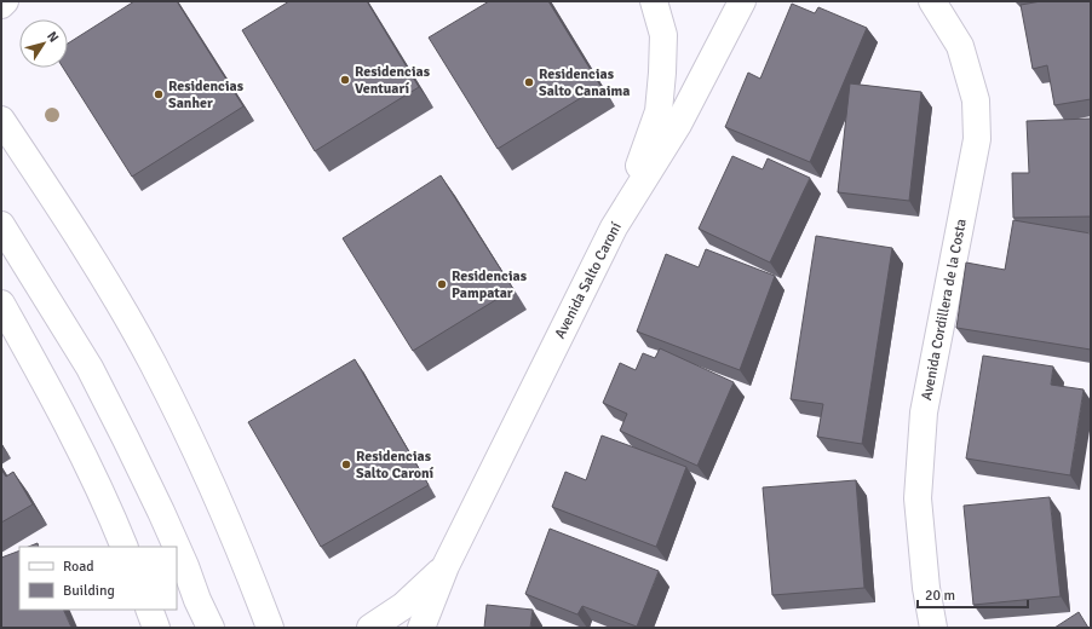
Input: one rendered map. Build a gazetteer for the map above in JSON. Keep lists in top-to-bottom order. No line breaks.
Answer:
{"streets":{"main road":["Avenida Salto Caroní","Avenida Cordillera de la Costa"]},"places":["Residencias Ventuarí","Residencias Salto Canaima","Residencias Sanher","Residencias Pampatar","Residencias Salto Caroní"],"legend":["Road","Building"],"scale_bar":"20 m","north":"top right"}
